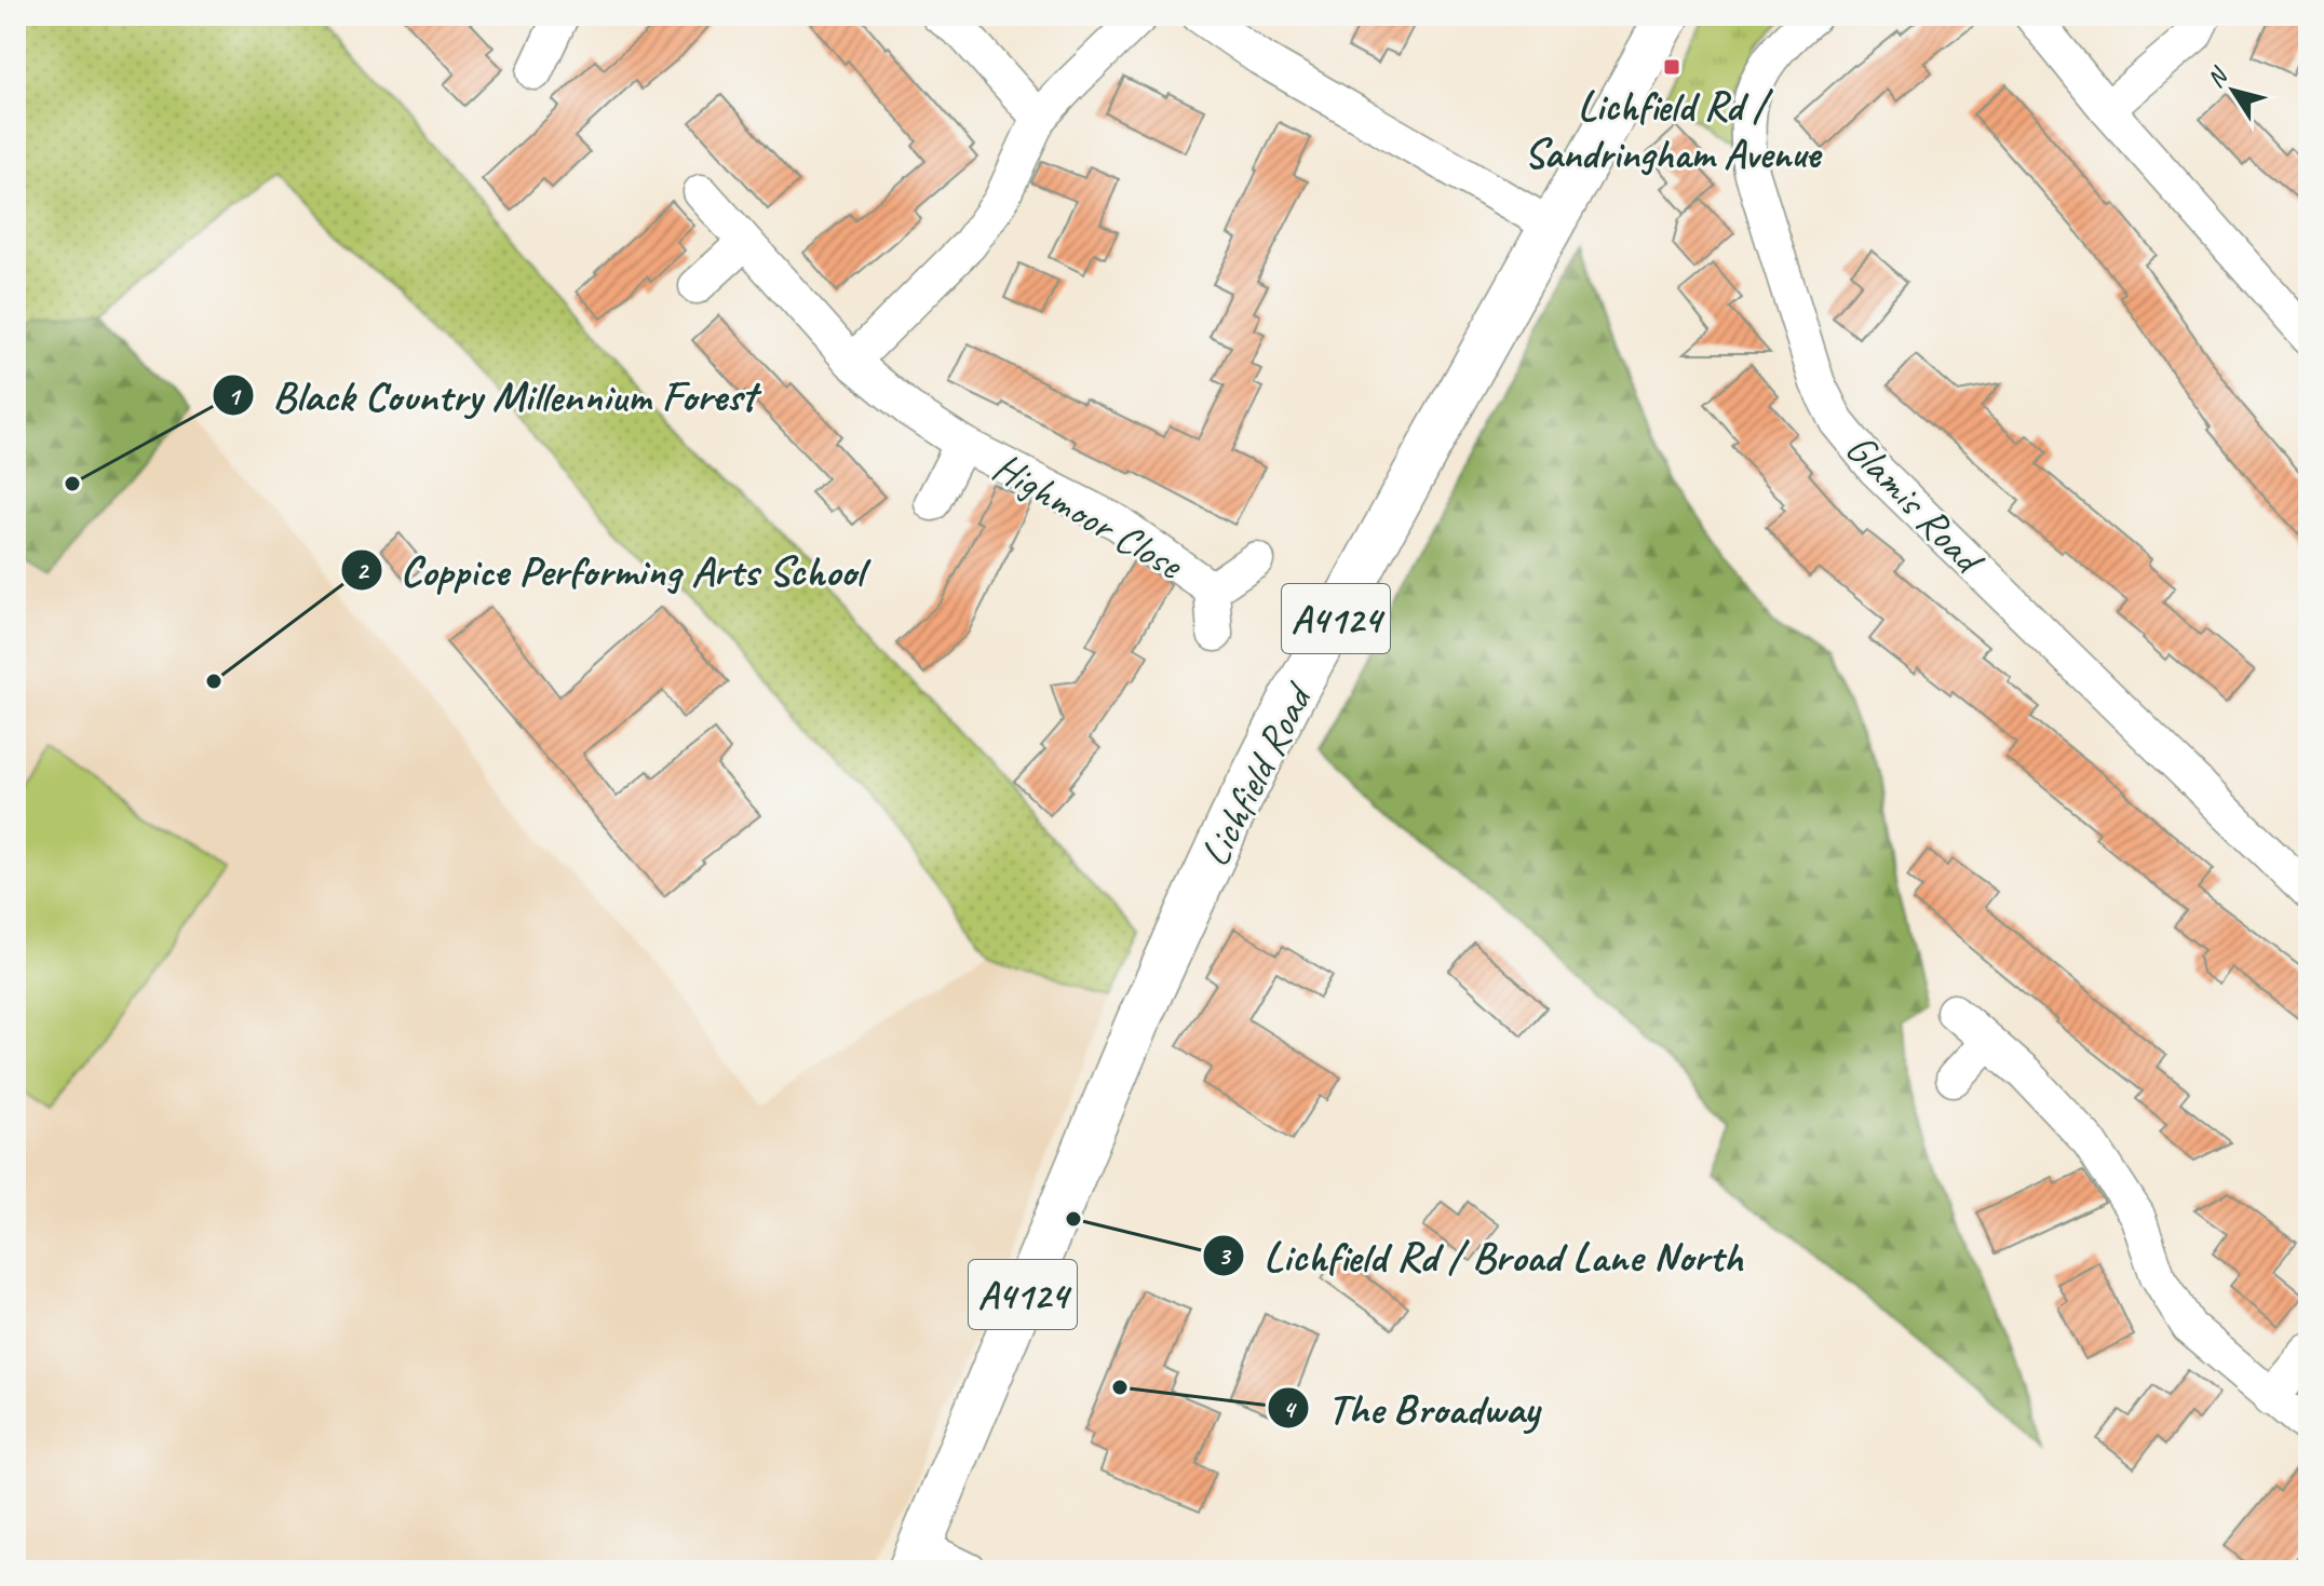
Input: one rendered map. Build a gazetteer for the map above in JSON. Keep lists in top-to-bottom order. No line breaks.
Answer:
{"streets":{"main road":["A4124","Lichfield Road"],"street":["Glamis Road","Highmoor Close"]},"places":{"transit":["Lichfield Rd / Sandringham Avenue"],"other":["Black Country Millennium Forest","Coppice Performing Arts School","Lichfield Rd / Broad Lane North","The Broadway"]},"north":"top left"}
